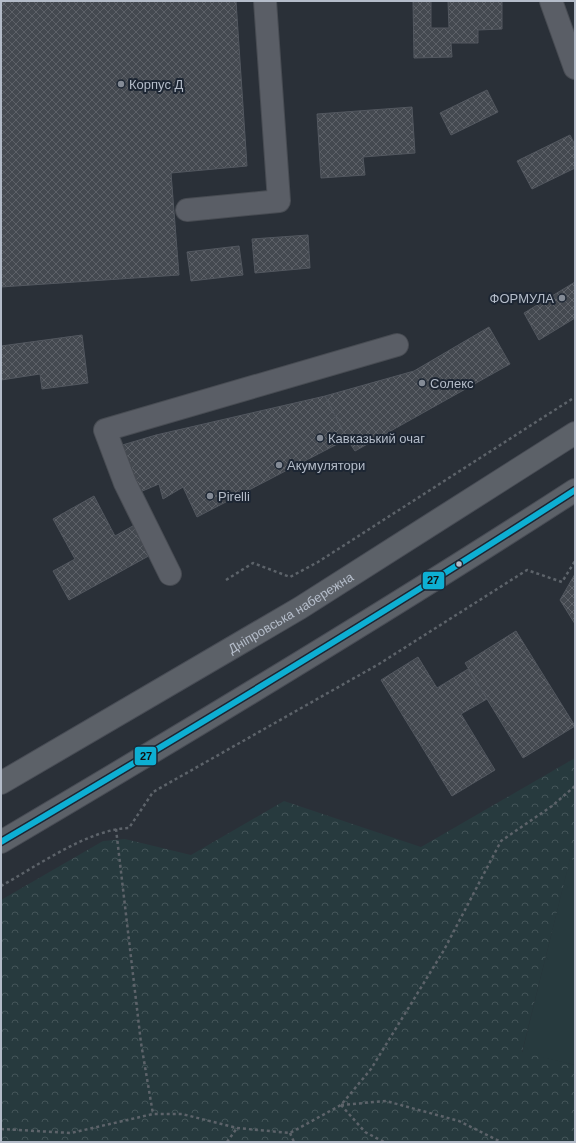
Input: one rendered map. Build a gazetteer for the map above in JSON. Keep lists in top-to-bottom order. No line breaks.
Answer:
{"streets":{"main road":["Дніпровська набережна"]},"places":["Корпус Д","ФОРМУЛА","Солекс","Кавказький очаг","Акумулятори","Pirelli"],"lines":["transit line 27"]}
